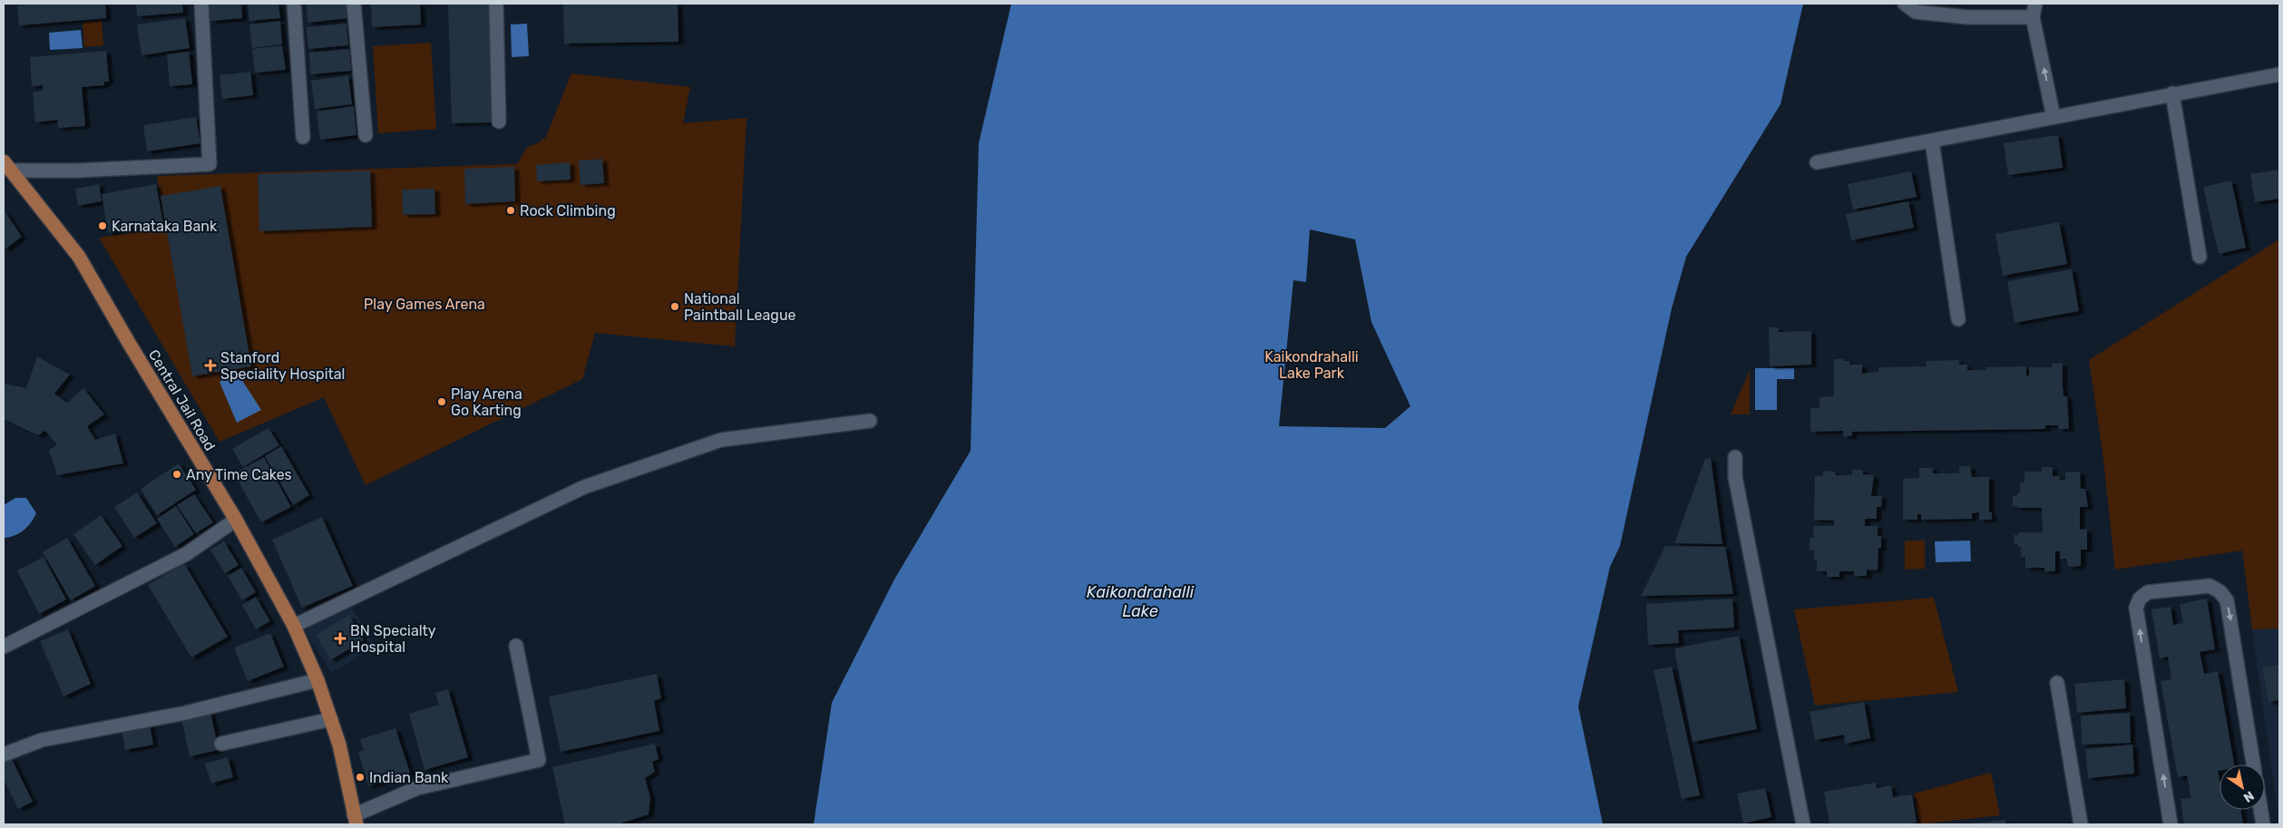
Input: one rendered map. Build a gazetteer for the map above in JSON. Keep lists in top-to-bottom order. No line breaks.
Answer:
{"streets":{"main road":["Central Jail Road"]},"water":["Kaikondrahalli Lake"],"parks":["Play Games Arena","Kaikondrahalli Lake Park"],"places":{"other":["Rock Climbing","Karnataka Bank","National Paintball League","Play Arena Go Karting","Any Time Cakes","Indian Bank"],"health":["Stanford Speciality Hospital","BN Specialty Hospital"]},"north":"bottom right"}
